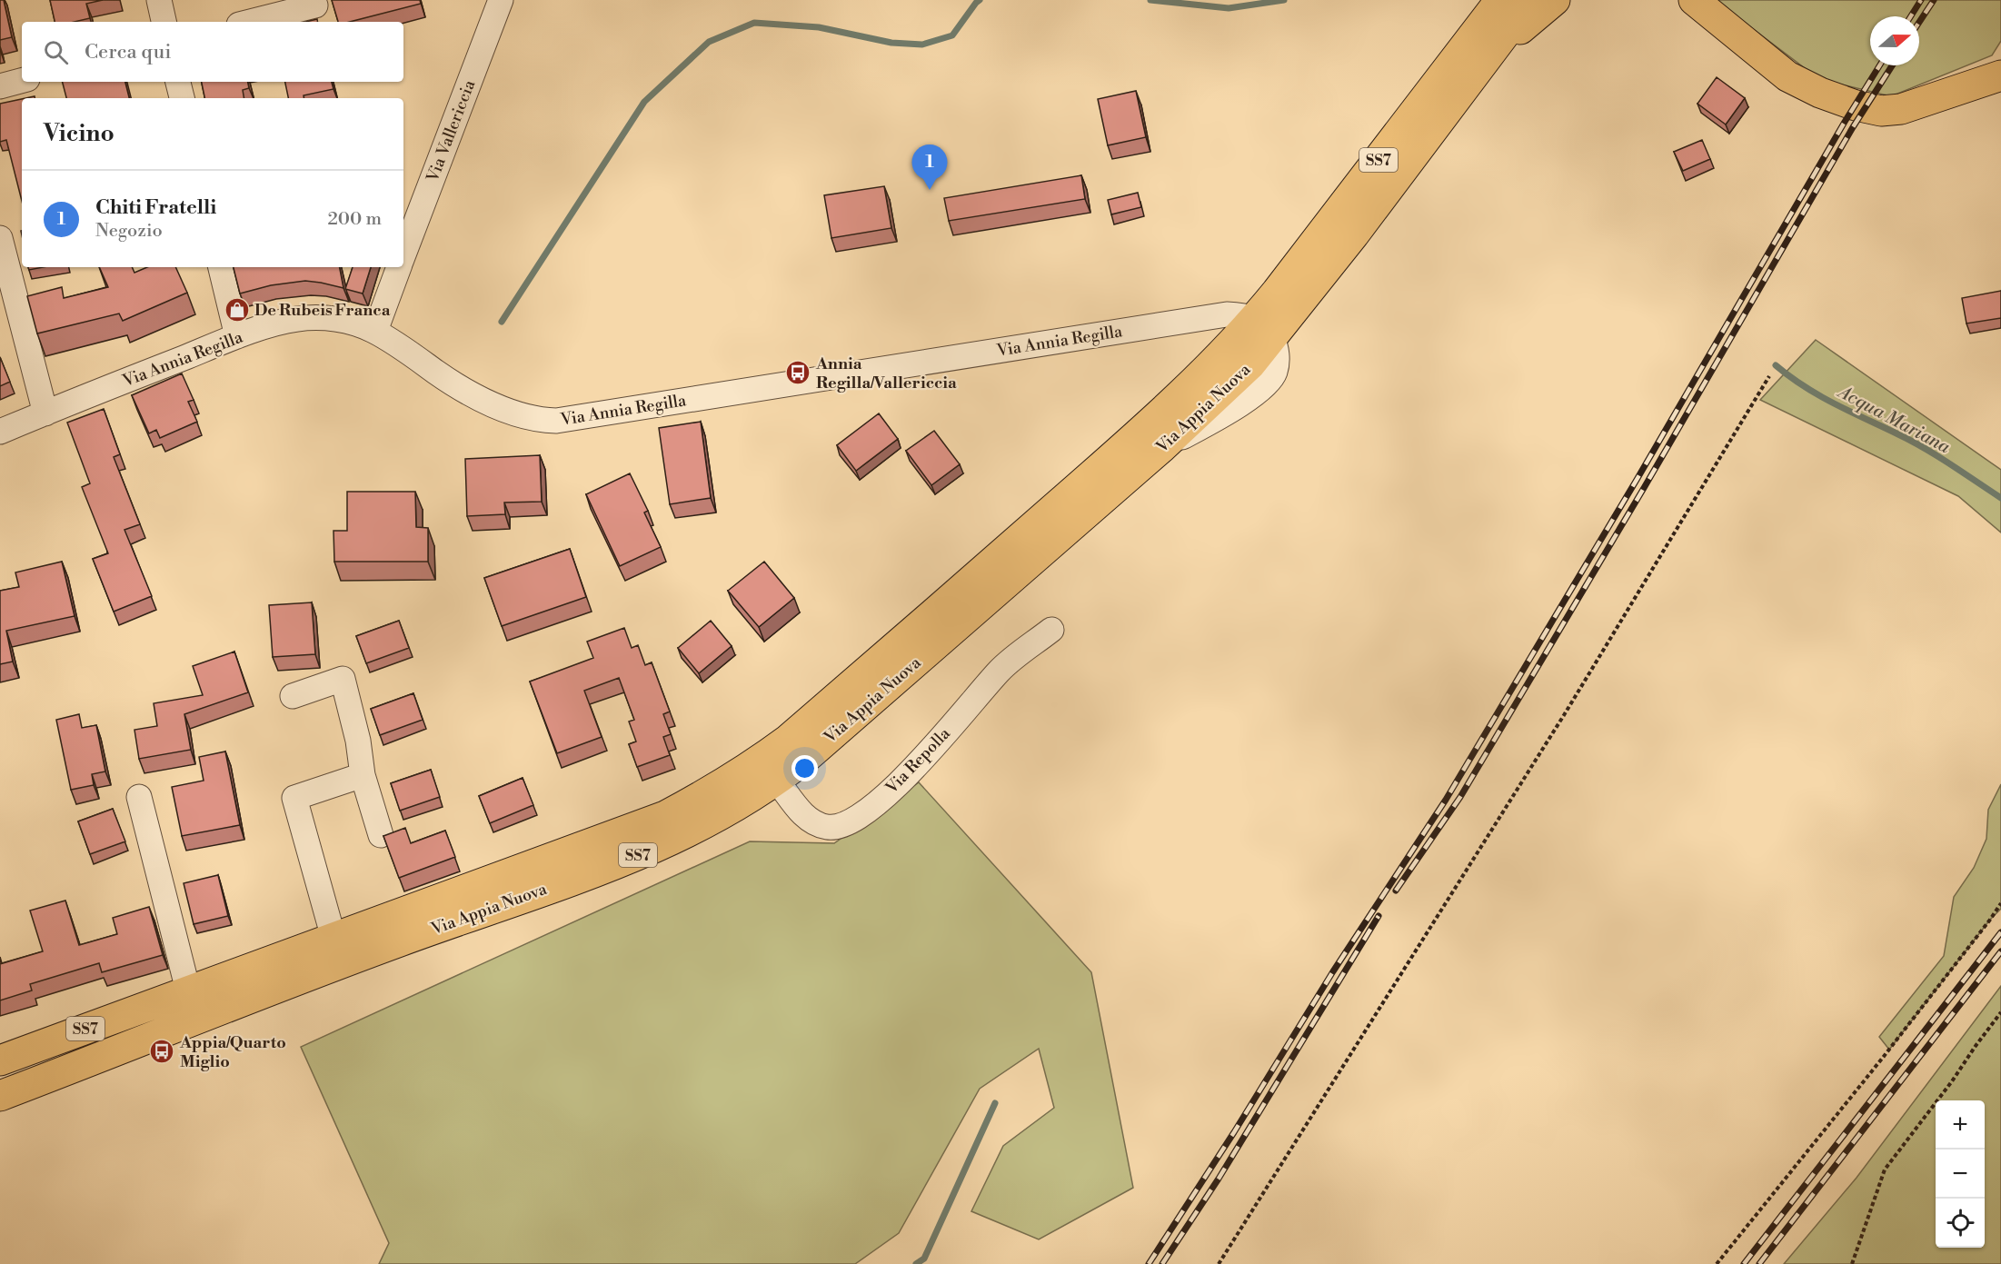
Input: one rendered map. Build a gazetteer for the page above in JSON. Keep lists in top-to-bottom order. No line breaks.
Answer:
{"streets":{"main road":["SS7","Via Appia Nuova"],"street":["Via Vallericcia","Via Annia Regilla","Via Repolla"]},"crossings":[["Via Vallericcia","Via Annia Regilla"],["Via Annia Regilla","Via Appia Nuova"],["Via Appia Nuova","Via Repolla"]],"water":["Acqua Mariana"],"places":{"shop":["De Rubeis Franca"],"bus stop":["Annia Regilla/Vallericcia","Appia/Quarto Miglio"]},"north":"right","page":{"search":"Cerca qui","heading":"Vicino","pins":"1","list":[{"mark":"1","name":"Chiti Fratelli","note":"Negozio","value":"200 m"}],"map_buttons":["+","−"]}}
